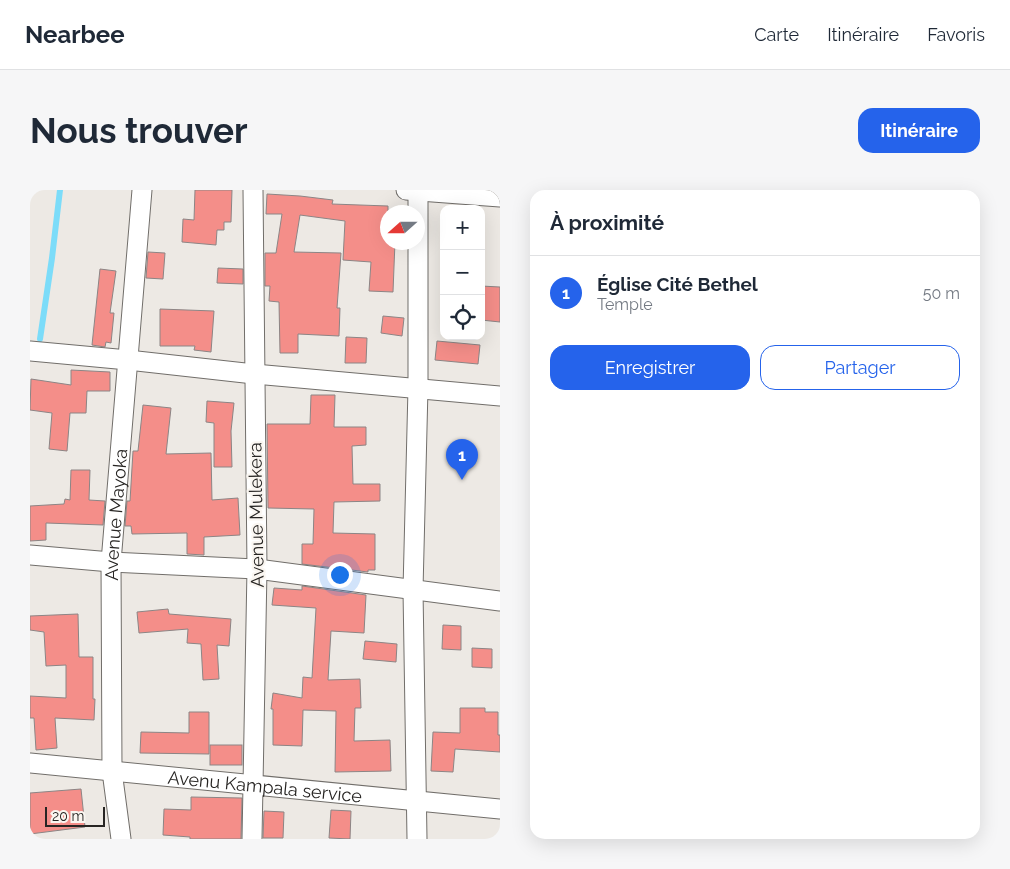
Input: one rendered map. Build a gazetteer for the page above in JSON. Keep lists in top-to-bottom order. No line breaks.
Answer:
{"streets":{"street":["Avenue Mayoka","Avenue Mulekera","Avenu Kampala service"]},"crossings":[["Avenue Mayoka","Avenu Kampala service"],["Avenue Mulekera","Avenu Kampala service"]],"scale_bar":"20 m","north":"left","page":{"header":"Nearbee","nav":["Carte","Itinéraire","Favoris"],"buttons":["Itinéraire",["Enregistrer","Partager"]],"title":"Nous trouver","heading":"À proximité","map_buttons":["+","−"],"list":[{"mark":"1","name":"Église Cité Bethel","note":"Temple","value":"50 m"}],"pins":"1","scale":"20 m"}}
